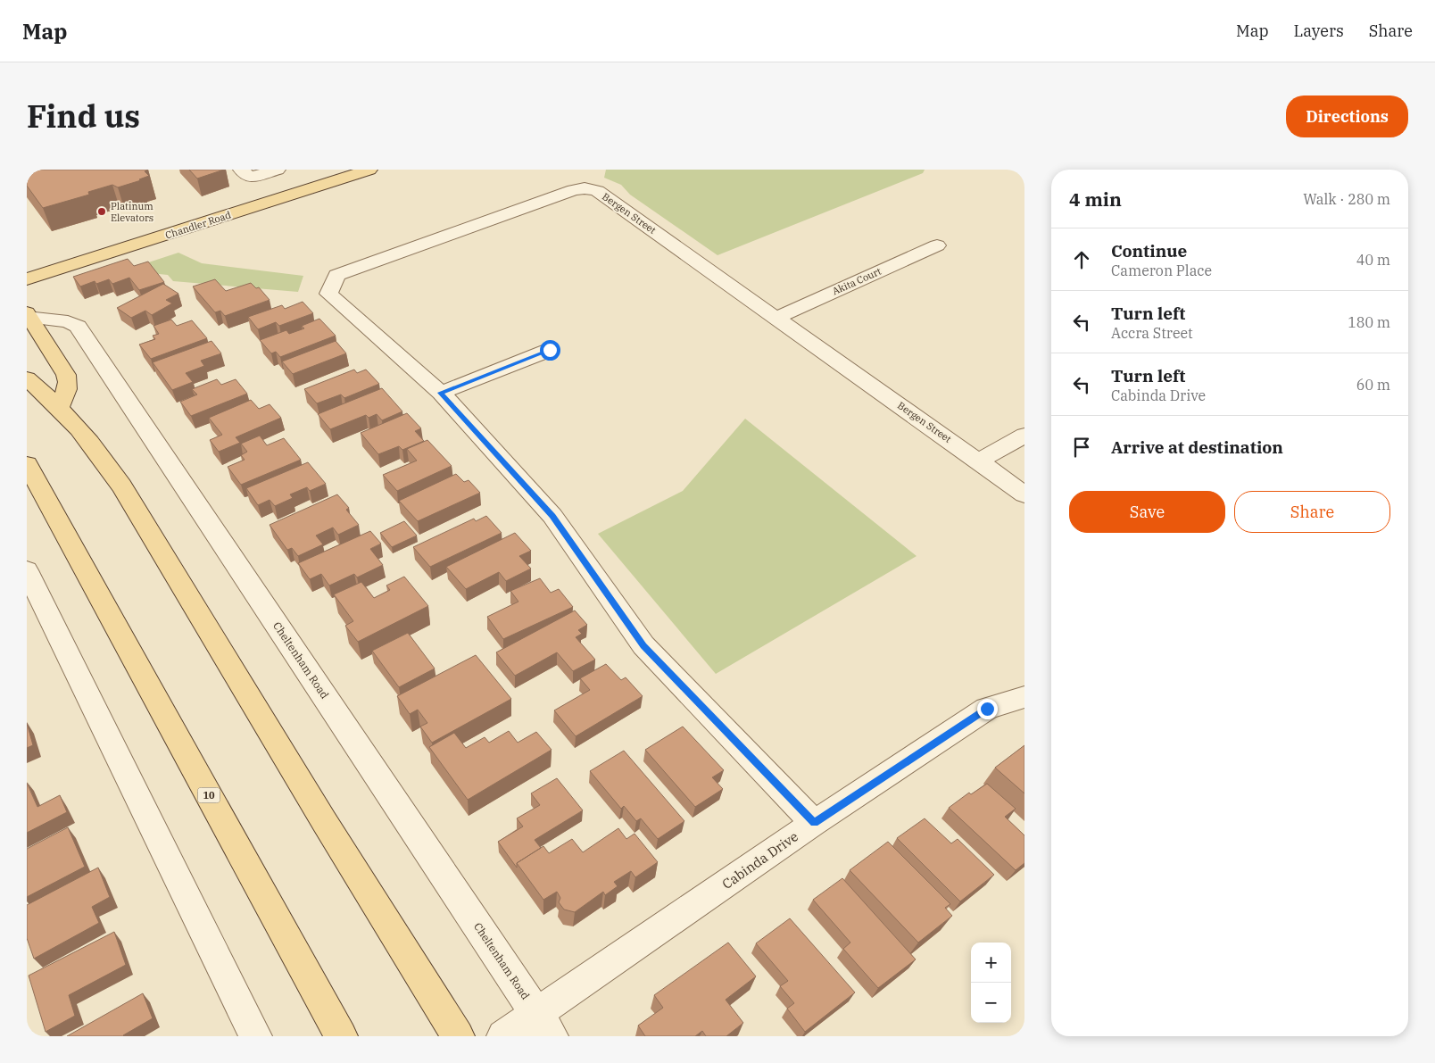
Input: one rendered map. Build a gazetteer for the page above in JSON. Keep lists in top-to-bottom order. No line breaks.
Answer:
{"streets":{"main road":["Chandler Road","10"],"street":["Bergen Street","Akita Court","Cheltenham Road","Cabinda Drive"]},"crossings":[["Bergen Street","Akita Court"],["Cheltenham Road","Cabinda Drive"]],"places":["Platinum Elevators"],"page":{"header":"Map","nav":["Map","Layers","Share"],"title":"Find us","buttons":["Directions",["Save","Share"]],"heading":["4 min","Walk · 280 m"],"list":[["Continue","Cameron Place","40 m"],["Turn left","Accra Street","180 m"],["Turn left","Cabinda Drive","60 m"],"Arrive at destination"],"map_buttons":["+","−"]}}
